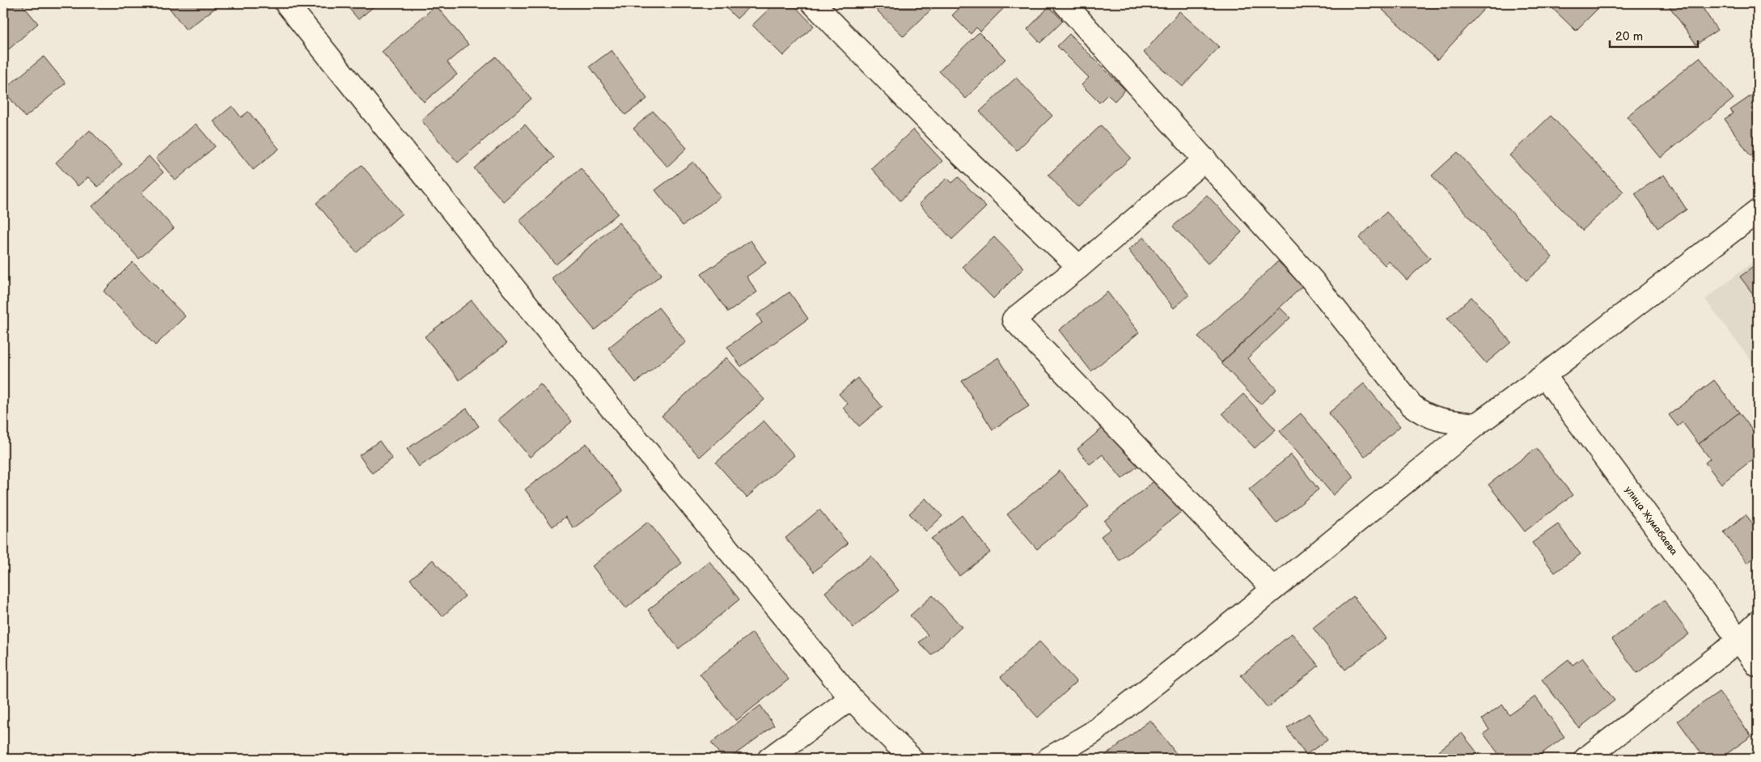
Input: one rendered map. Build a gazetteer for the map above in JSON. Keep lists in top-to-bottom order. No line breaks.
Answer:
{"streets":{"street":["улица Жумабаева"]},"scale_bar":"20 m"}
